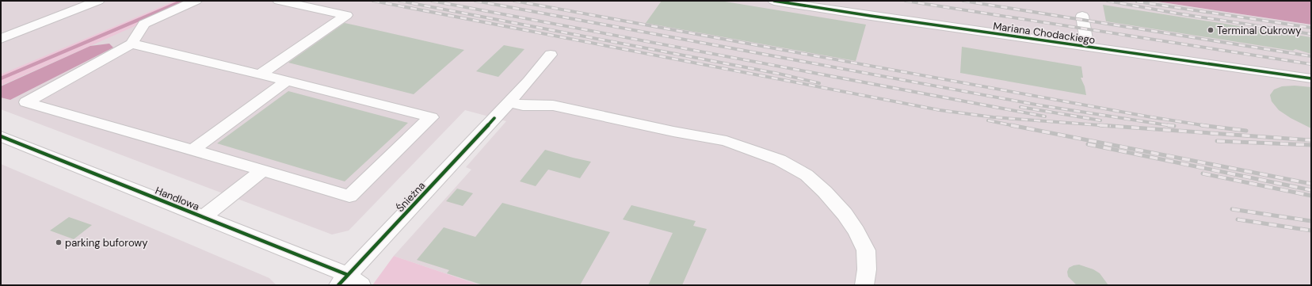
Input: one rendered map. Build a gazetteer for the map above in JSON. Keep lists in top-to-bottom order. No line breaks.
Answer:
{"streets":{"street":["Mariana Chodackiego","Śnieżna","Handlowa"]},"crossings":[["Śnieżna","Handlowa"]],"places":["Terminal Cukrowy","parking buforowy"]}
